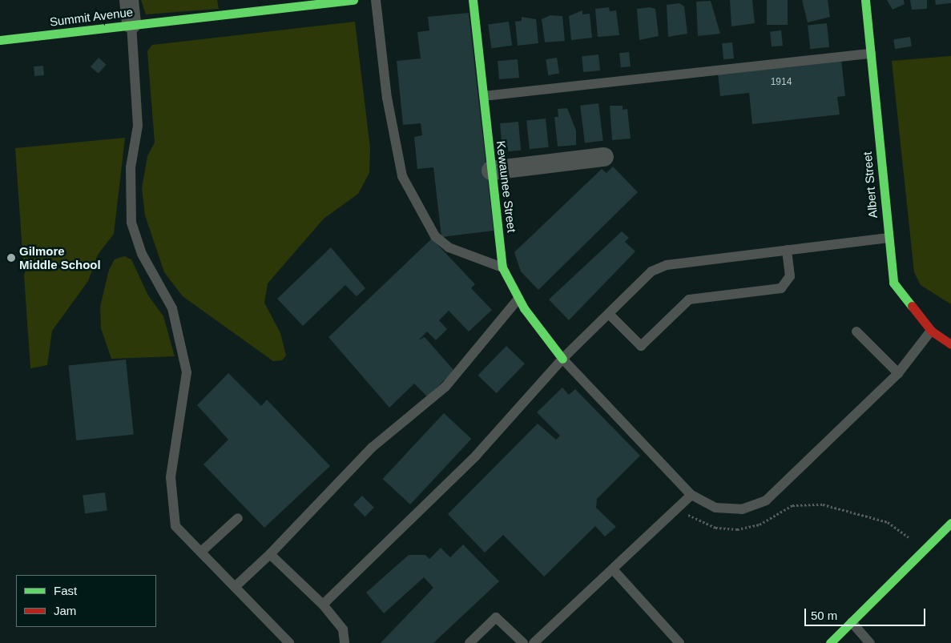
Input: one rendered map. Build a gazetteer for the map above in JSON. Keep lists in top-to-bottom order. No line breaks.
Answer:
{"streets":{"street":["Summit Avenue","Albert Street","Kewaunee Street"]},"places":["Gilmore Middle School"],"house_numbers":["1914"],"legend":["Fast","Jam"],"scale_bar":"50 m"}
